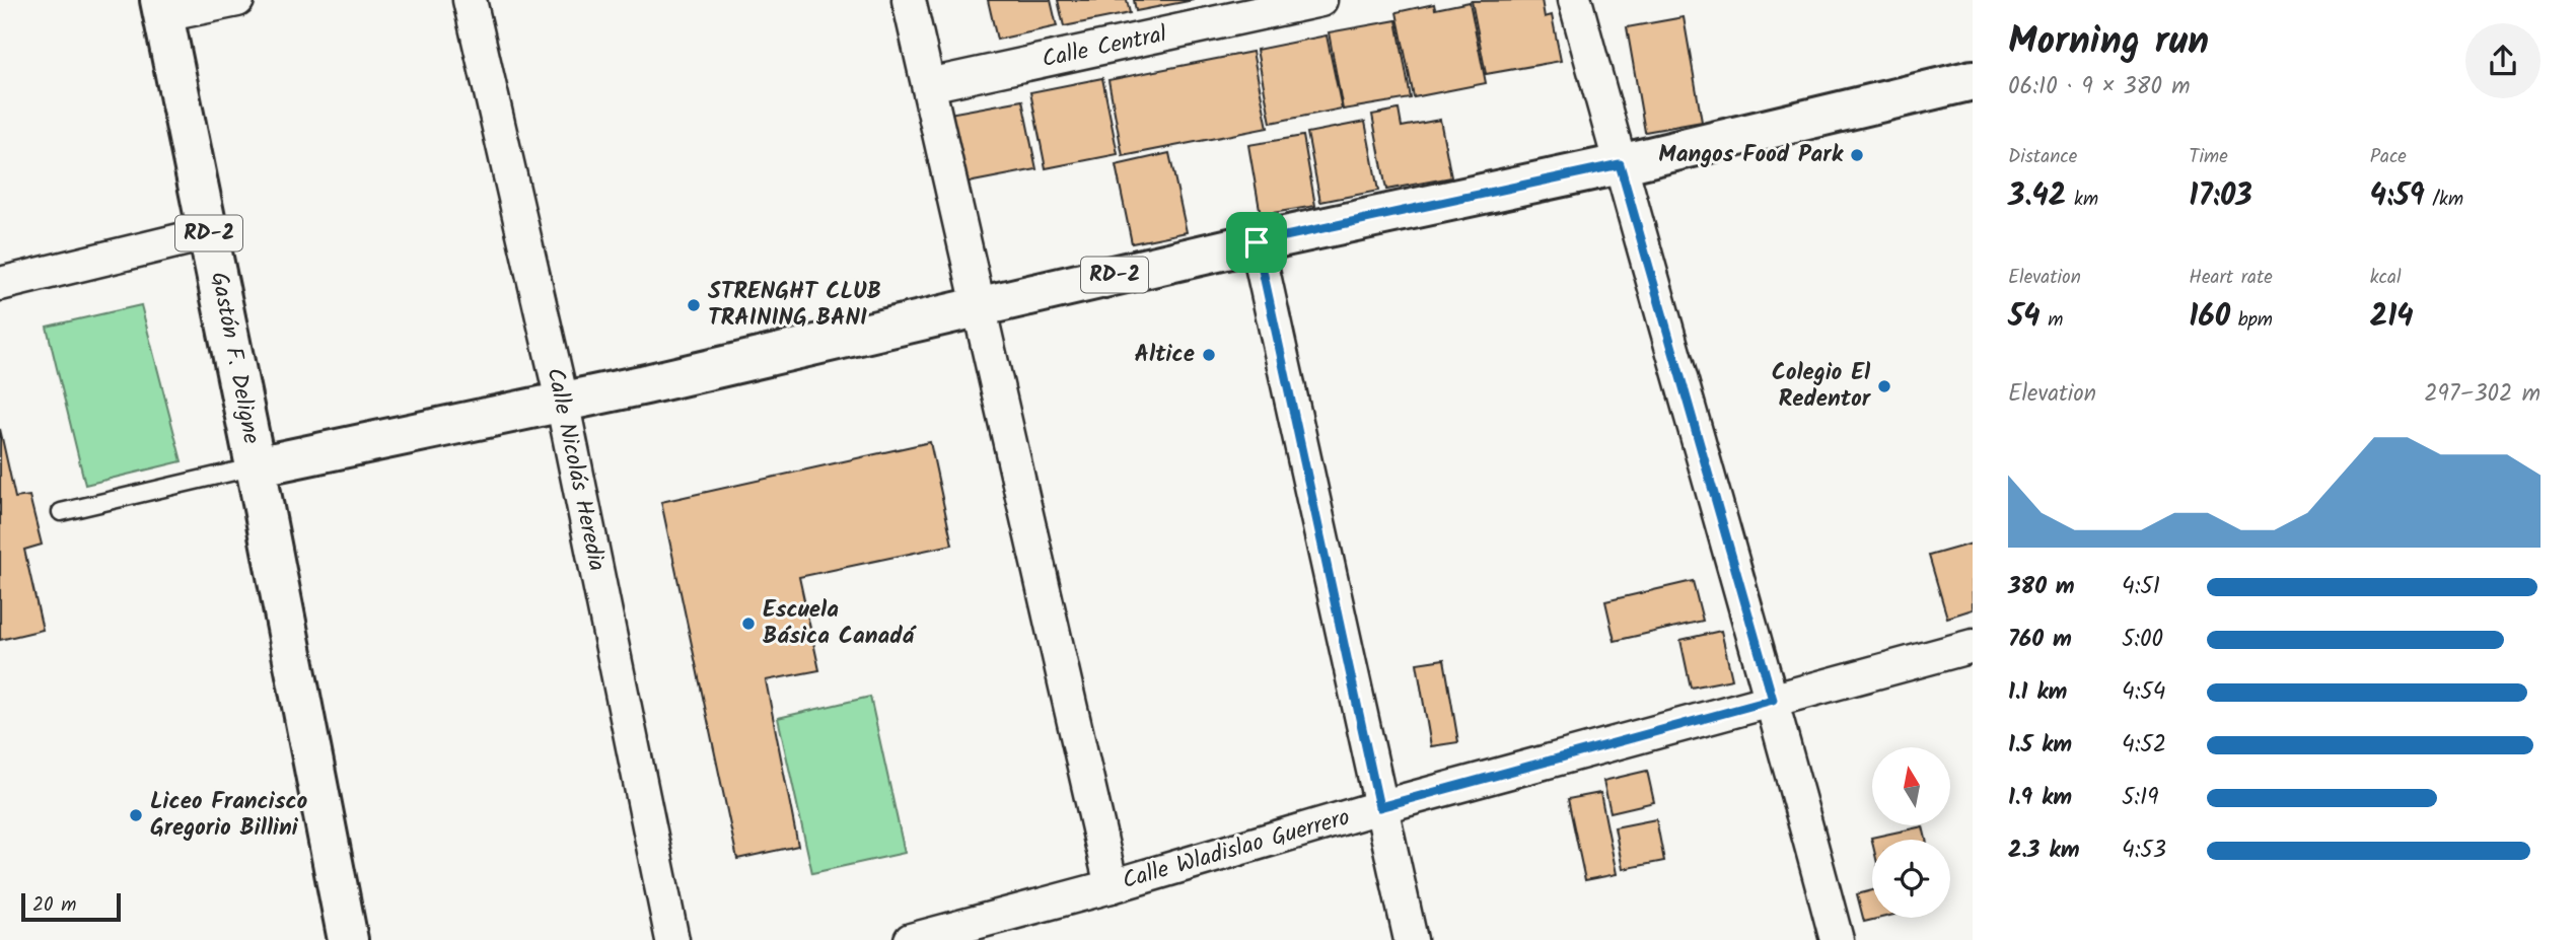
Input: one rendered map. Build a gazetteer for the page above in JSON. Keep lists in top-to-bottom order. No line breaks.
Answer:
{"streets":{"main road":["RD-2","Gastón F. Deligne"],"street":["Calle Central","Calle Nicolás Heredia","Calle Wladislao Guerrero"]},"crossings":[["RD-2","Gastón F. Deligne"],["RD-2","Calle Nicolás Heredia"]],"places":["Mangos Food Park","STRENGHT CLUB TRAINING BANI","Altice","Colegio El Redentor","Escuela Básica Canadá","Liceo Francisco Gregorio Billini"],"scale_bar":"20 m","north":"top","page":{"heading":["Morning run","06:10 · 9 × 380 m"],"stats":[["Distance","3.42 km"],["Time","17:03"],["Pace","4:59 /km"],["Elevation","54 m"],["Heart rate","160 bpm"],["kcal","214"]],"chart":["Elevation","297–302 m"],"list":[{"name":"380 m","note":"4:51"},{"name":"760 m","note":"5:00"},{"name":"1.1 km","note":"4:54"},{"name":"1.5 km","note":"4:52"},{"name":"1.9 km","note":"5:19"},{"name":"2.3 km","note":"4:53"}],"scale":"20 m"}}
